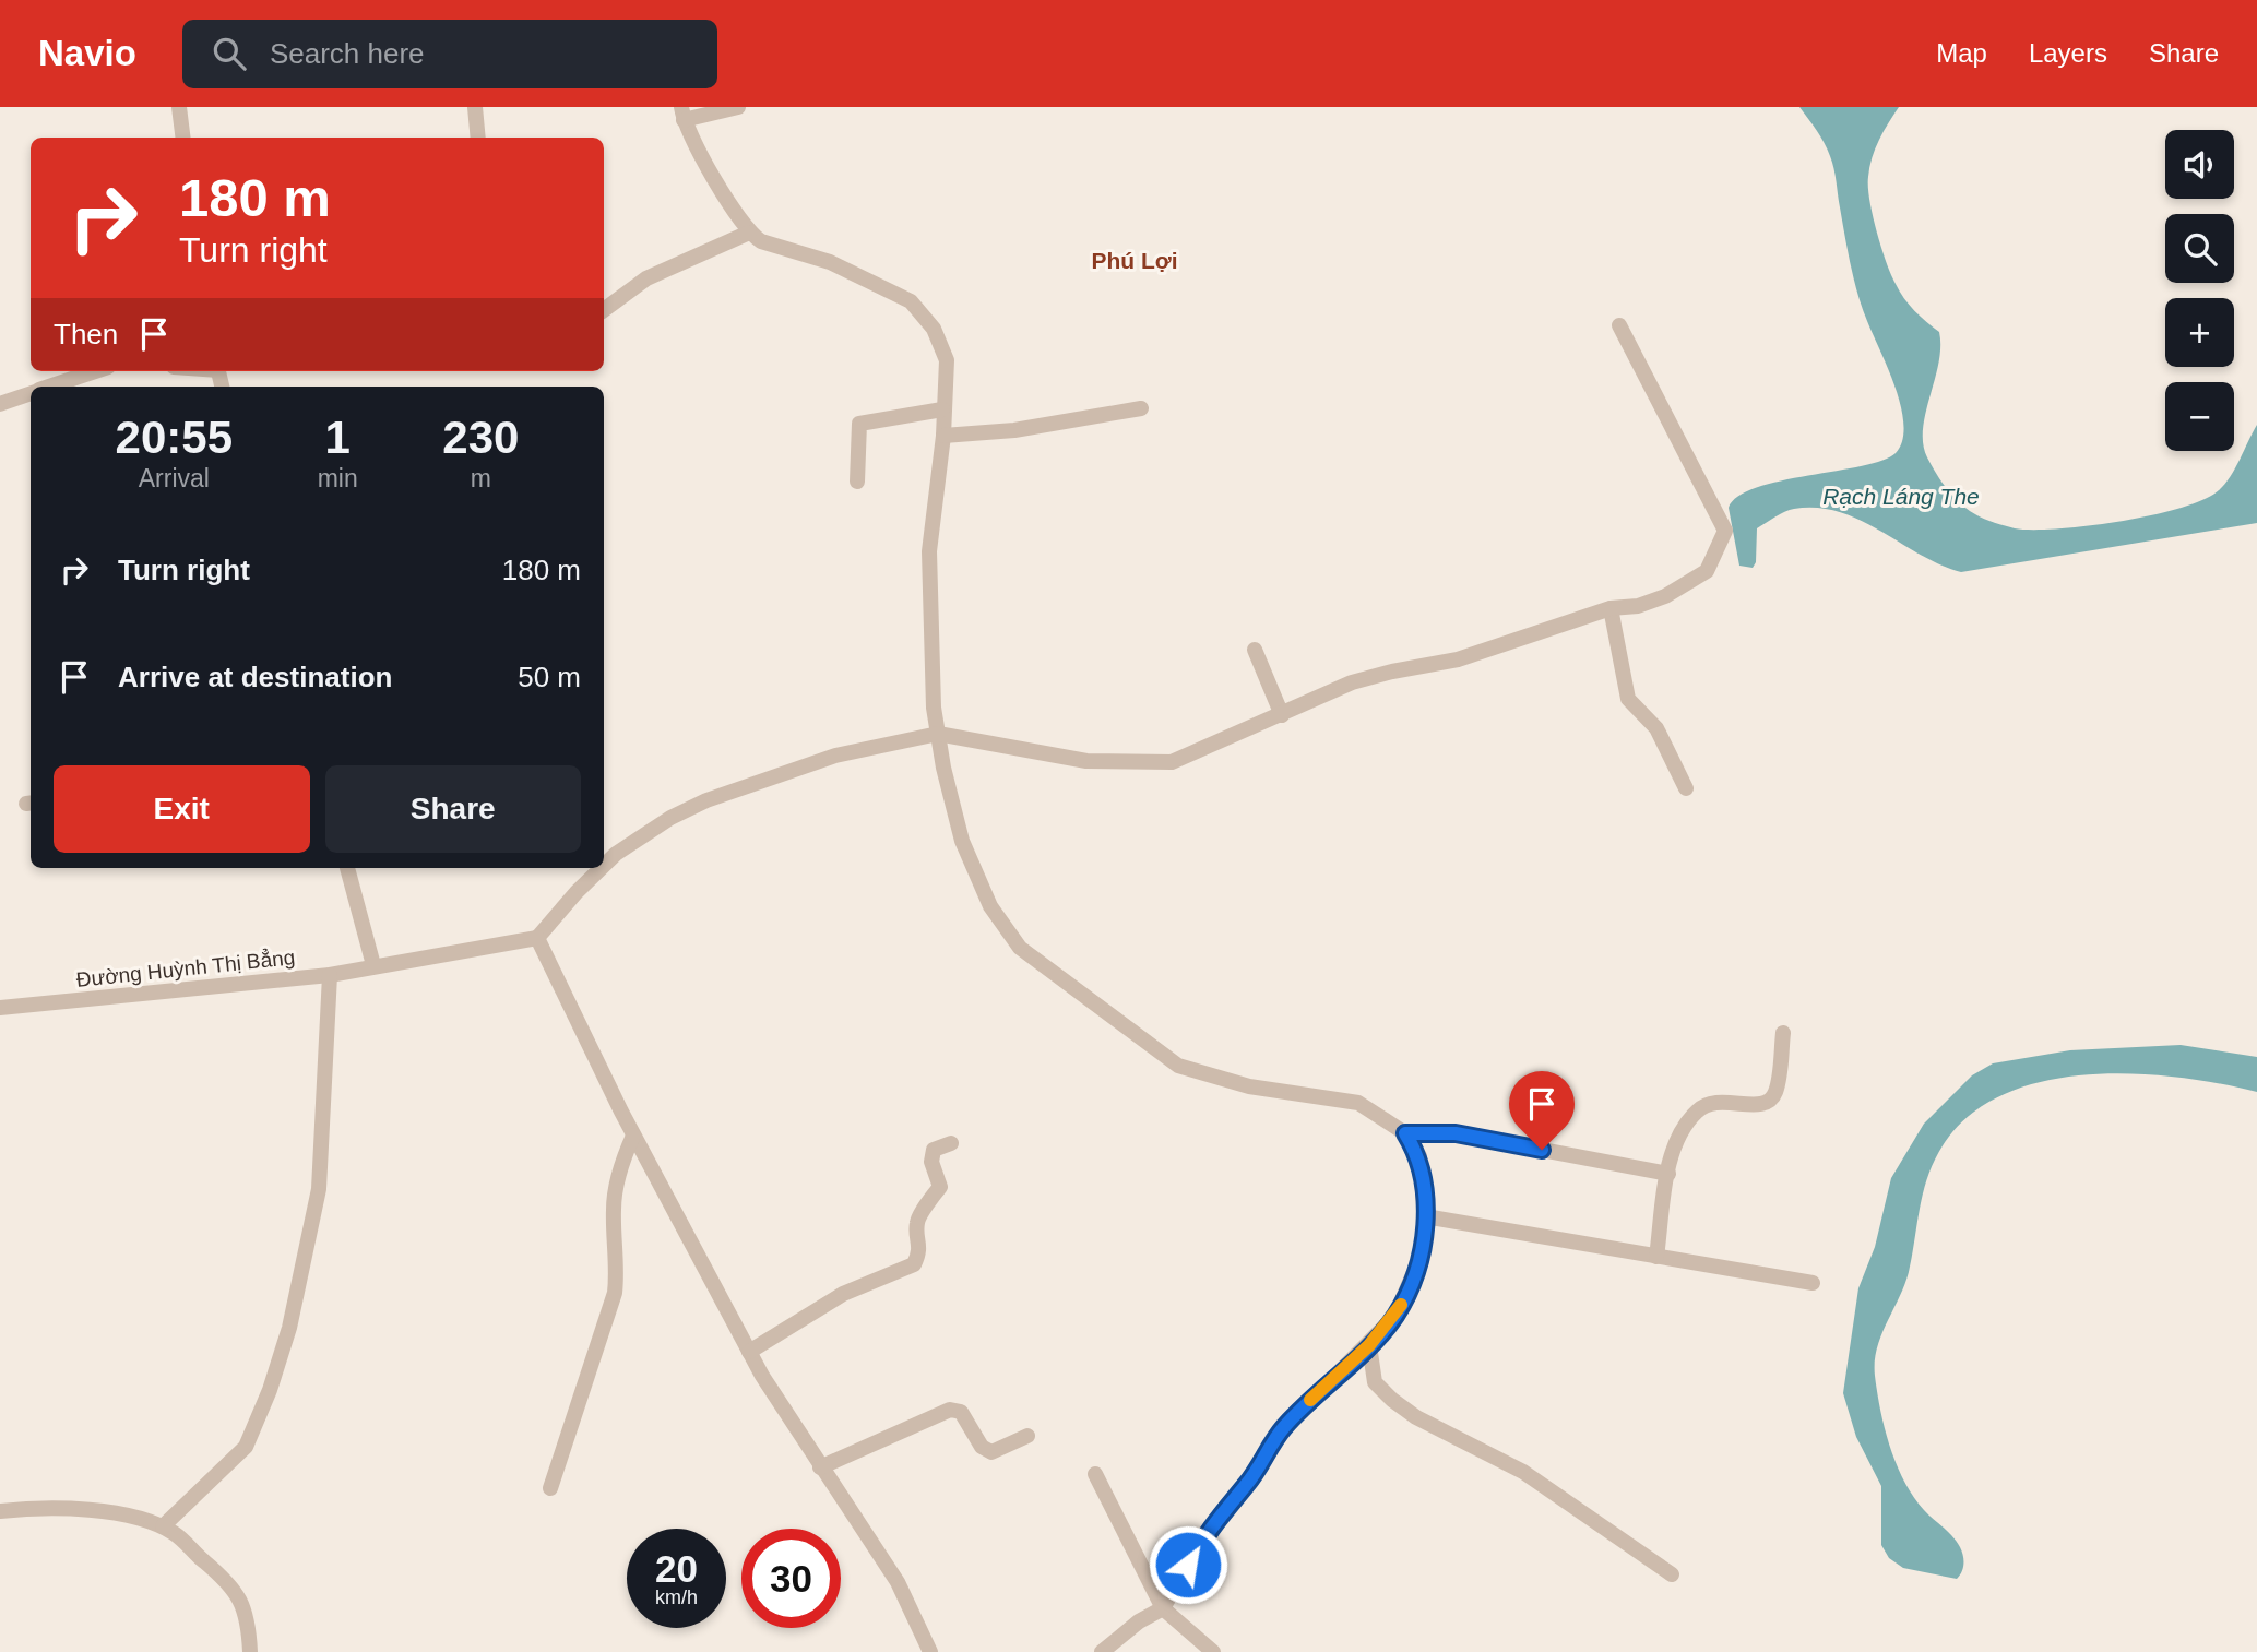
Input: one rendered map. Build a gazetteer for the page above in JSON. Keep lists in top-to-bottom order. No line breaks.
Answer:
{"streets":{"street":["Đường Huỳnh Thị Bẳng"]},"districts":["Phú Lợi"],"water":["Rạch Láng The"],"page":{"header":"Navio","search":"Search here","nav":["Map","Layers","Share"],"map_buttons":["+","−"],"turn":["180 m","Turn right"],"then":"Then","eta":["20:55","Arrival","1","min","230","m"],"list":[{"name":"Turn right","value":"180 m"},{"name":"Arrive at destination","value":"50 m"}],"buttons":["Exit","Share"],"speed":"20 km/h","limit":"30"}}
